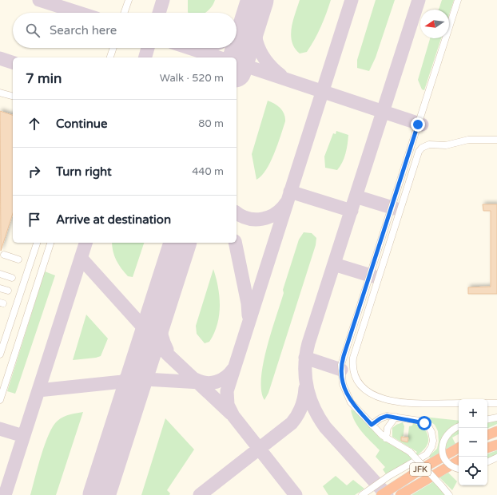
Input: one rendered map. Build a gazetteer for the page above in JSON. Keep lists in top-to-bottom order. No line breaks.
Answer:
{"streets":{"highway":["JFK"]},"north":"left","page":{"search":"Search here","heading":["7 min","Walk · 520 m"],"list":[["Continue","80 m"],["Turn right","440 m"],"Arrive at destination"],"map_buttons":["+","−"]}}
